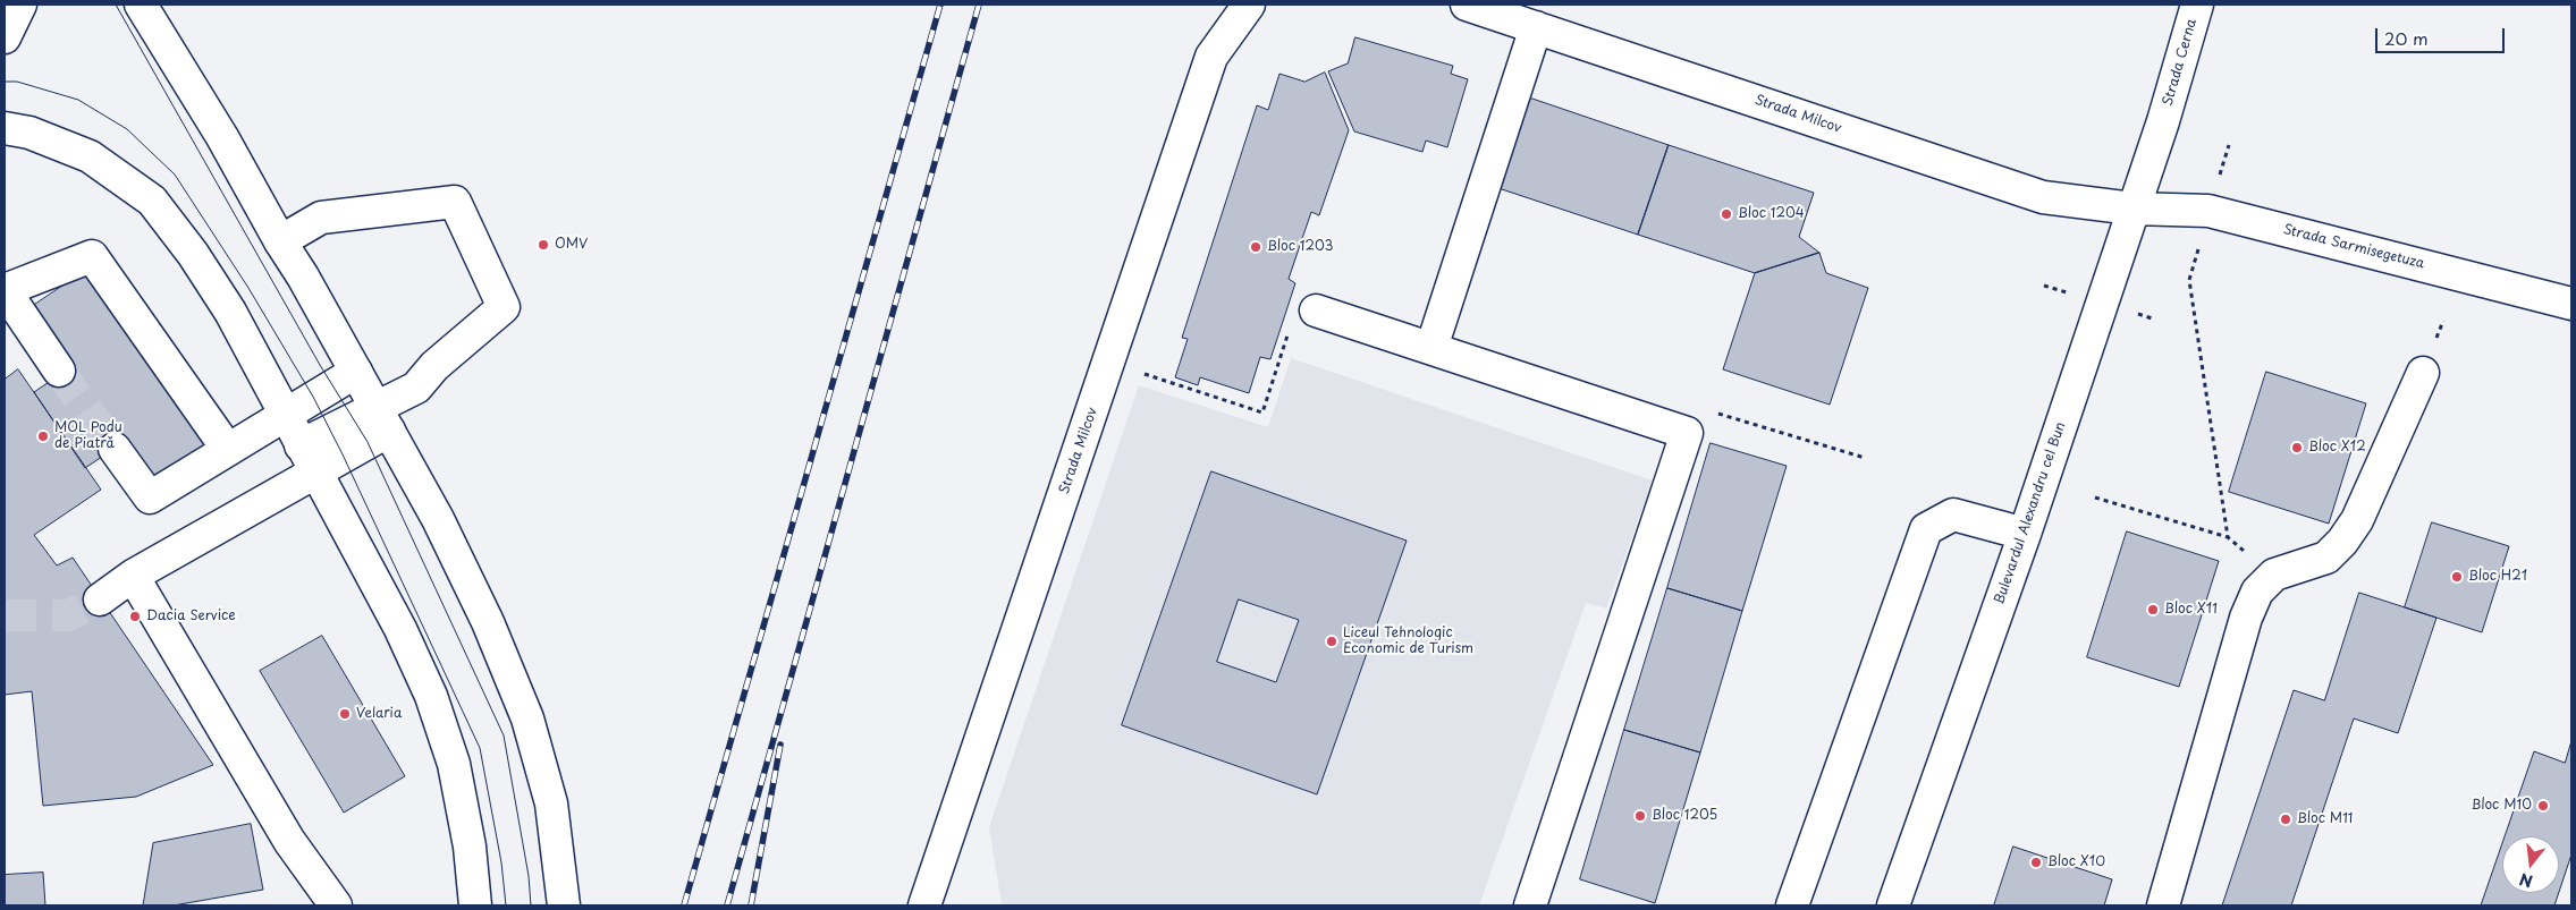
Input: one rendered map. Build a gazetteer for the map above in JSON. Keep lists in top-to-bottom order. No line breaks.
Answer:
{"streets":{"street":["Strada Cerna","Strada Milcov","Strada Sarmisegetuza","Bulevardul Alexandru cel Bun"]},"crossings":[["Strada Cerna","Bulevardul Alexandru cel Bun"],["Strada Milcov","Strada Sarmisegetuza"],["Strada Milcov","Bulevardul Alexandru cel Bun"],["Strada Sarmisegetuza","Bulevardul Alexandru cel Bun"]],"places":["Bloc 1204","OMV","Bloc 1203","MOL Podu de Piatră","Bloc X12","Bloc H21","Bloc X11","Dacia Service","Liceul Tehnologic Economic de Turism","Velaria","Bloc M10","Bloc 1205","Bloc M11","Bloc X10"],"scale_bar":"20 m","north":"bottom"}
